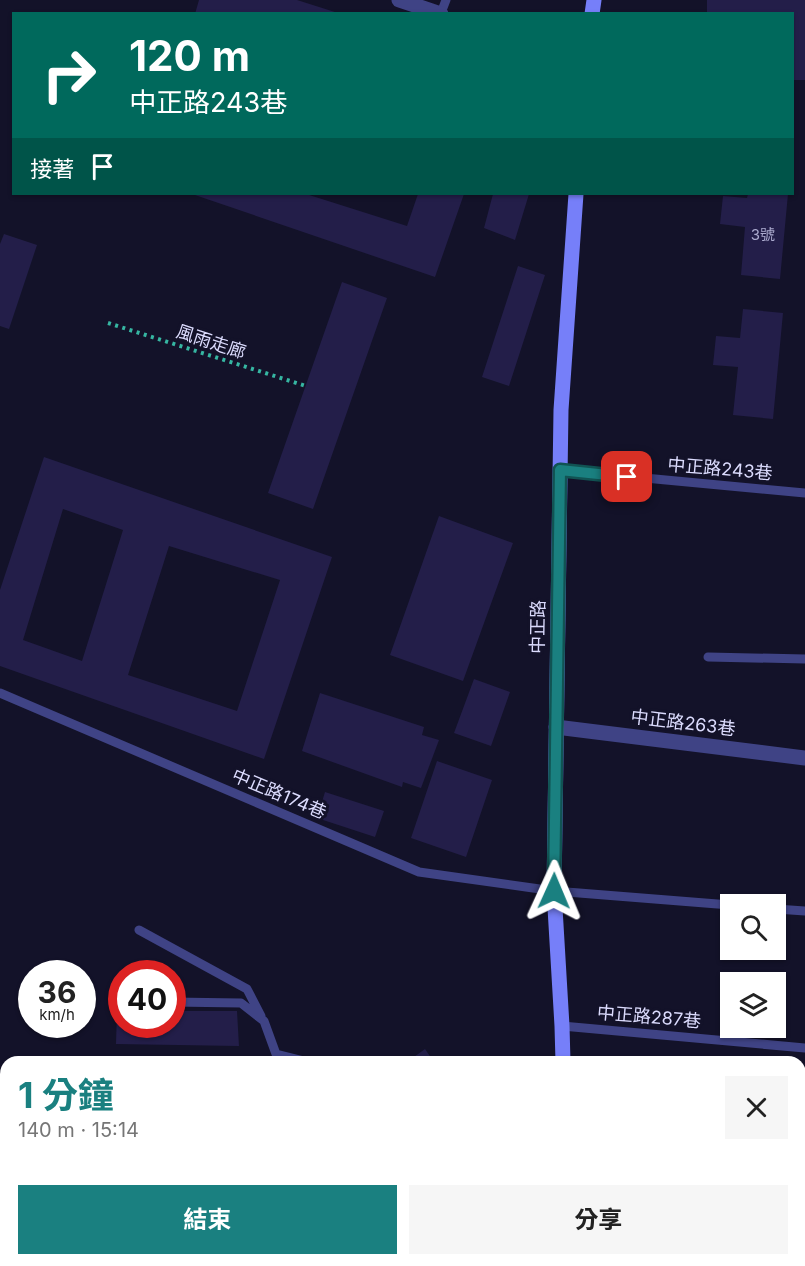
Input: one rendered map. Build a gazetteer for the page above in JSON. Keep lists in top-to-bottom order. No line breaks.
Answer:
{"streets":{"street":["中正路","中正路263巷"],"lane":["中正路243巷","中正路174巷","中正路287巷"],"path":["風雨走廊"]},"crossings":[["中正路243巷","中正路"],["中正路","中正路263巷"],["中正路","中正路174巷"],["中正路","中正路287巷"]],"house_numbers":["3號"],"page":{"turn":["120 m","中正路243巷"],"then":"接著","speed":"36 km/h","limit":"40","heading":["1 分鐘","140 m · 15:14"],"buttons":["結束","分享"]}}
